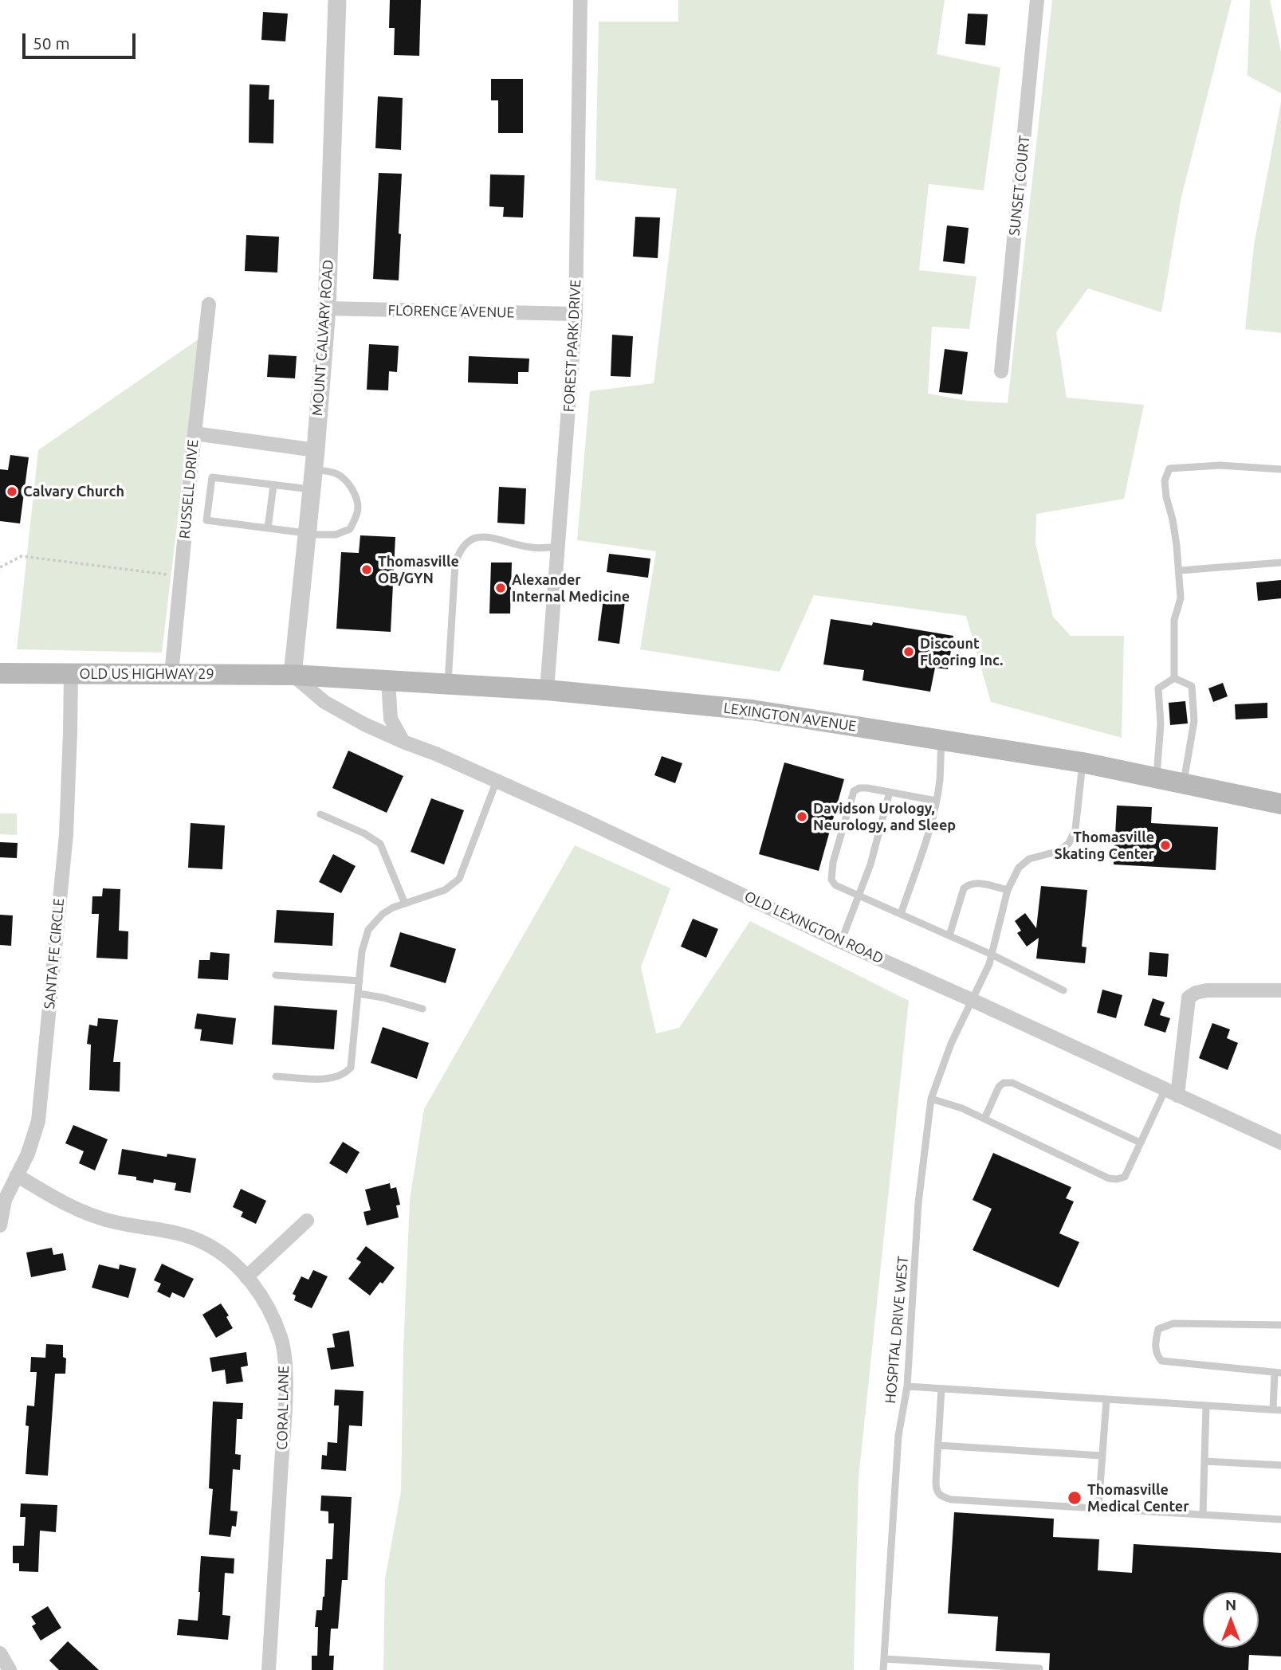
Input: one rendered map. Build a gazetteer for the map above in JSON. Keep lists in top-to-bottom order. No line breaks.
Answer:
{"streets":{"main road":["OLD US HIGHWAY 29","LEXINGTON AVENUE"],"street":["SUNSET COURT","FLORENCE AVENUE","MOUNT CALVARY ROAD","FOREST PARK DRIVE","RUSSELL DRIVE","OLD LEXINGTON ROAD","SANTA FE CIRCLE","CORAL LANE"],"lane":["HOSPITAL DRIVE WEST"]},"crossings":[["FLORENCE AVENUE","MOUNT CALVARY ROAD"],["FLORENCE AVENUE","FOREST PARK DRIVE"],["MOUNT CALVARY ROAD","OLD US HIGHWAY 29"],["MOUNT CALVARY ROAD","LEXINGTON AVENUE"],["MOUNT CALVARY ROAD","OLD LEXINGTON ROAD"],["FOREST PARK DRIVE","LEXINGTON AVENUE"],["RUSSELL DRIVE","OLD US HIGHWAY 29"],["OLD US HIGHWAY 29","LEXINGTON AVENUE"],["OLD US HIGHWAY 29","OLD LEXINGTON ROAD"],["OLD US HIGHWAY 29","SANTA FE CIRCLE"],["LEXINGTON AVENUE","OLD LEXINGTON ROAD"],["LEXINGTON AVENUE","HOSPITAL DRIVE WEST"],["OLD LEXINGTON ROAD","HOSPITAL DRIVE WEST"],["SANTA FE CIRCLE","CORAL LANE"]],"places":["Calvary Church","Thomasville OB/GYN","Alexander Internal Medicine","Discount Flooring Inc.","Davidson Urology, Neurology, and Sleep","Thomasville Skating Center","Thomasville Medical Center"],"scale_bar":"50 m","north":"top"}
